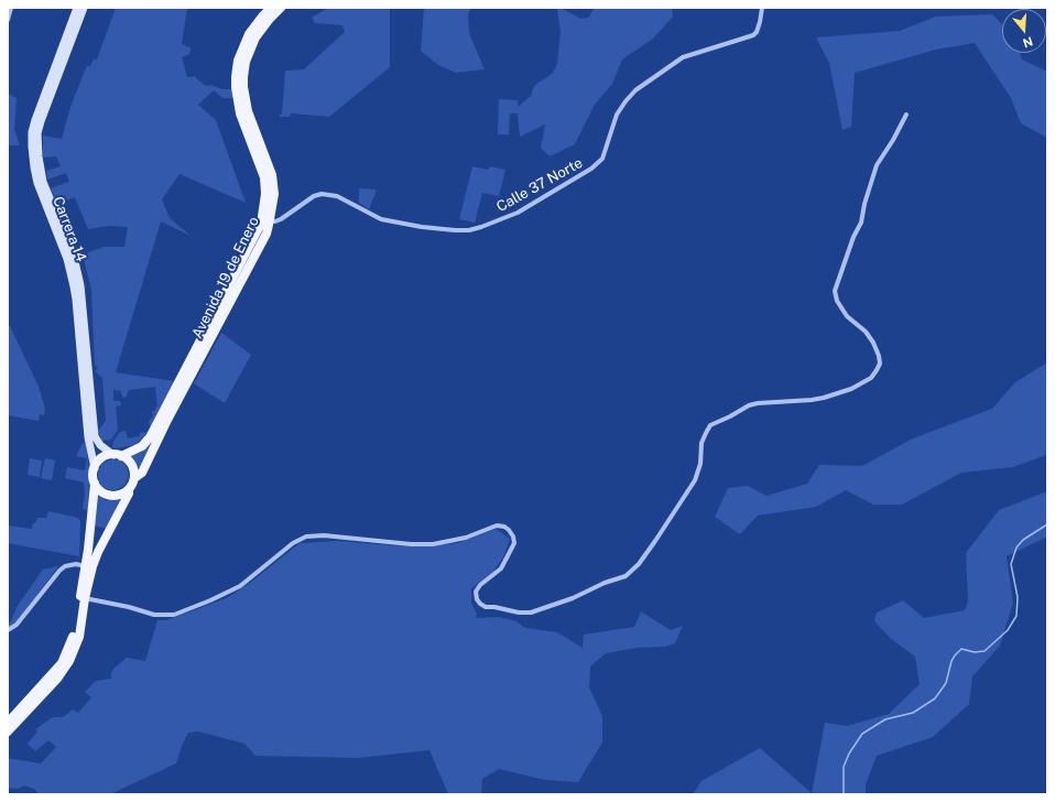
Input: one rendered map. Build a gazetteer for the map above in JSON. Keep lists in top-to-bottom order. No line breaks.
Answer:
{"streets":{"main road":["Carrera 14","Avenida 19 de Enero"],"street":["Calle 37 Norte"]},"crossings":[["Calle 37 Norte","Avenida 19 de Enero"],["Carrera 14","Avenida 19 de Enero"]],"north":"bottom"}
